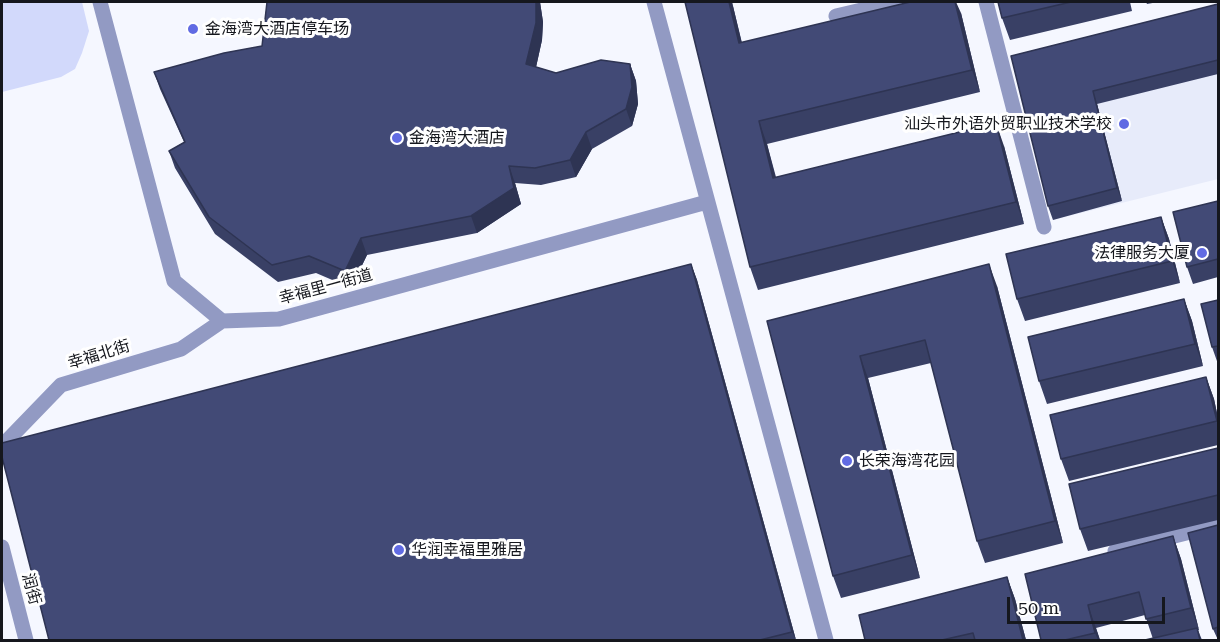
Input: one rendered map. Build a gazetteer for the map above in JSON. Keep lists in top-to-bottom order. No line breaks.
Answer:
{"streets":{"street":["幸福里一街道","幸福北街","润街"]},"crossings":[["幸福里一街道","幸福北街"]],"places":["金海湾大酒店停车场","汕头市外语外贸职业技术学校","金海湾大酒店","法律服务大厦","长荣海湾花园","华润幸福里雅居"],"scale_bar":"50 m"}
